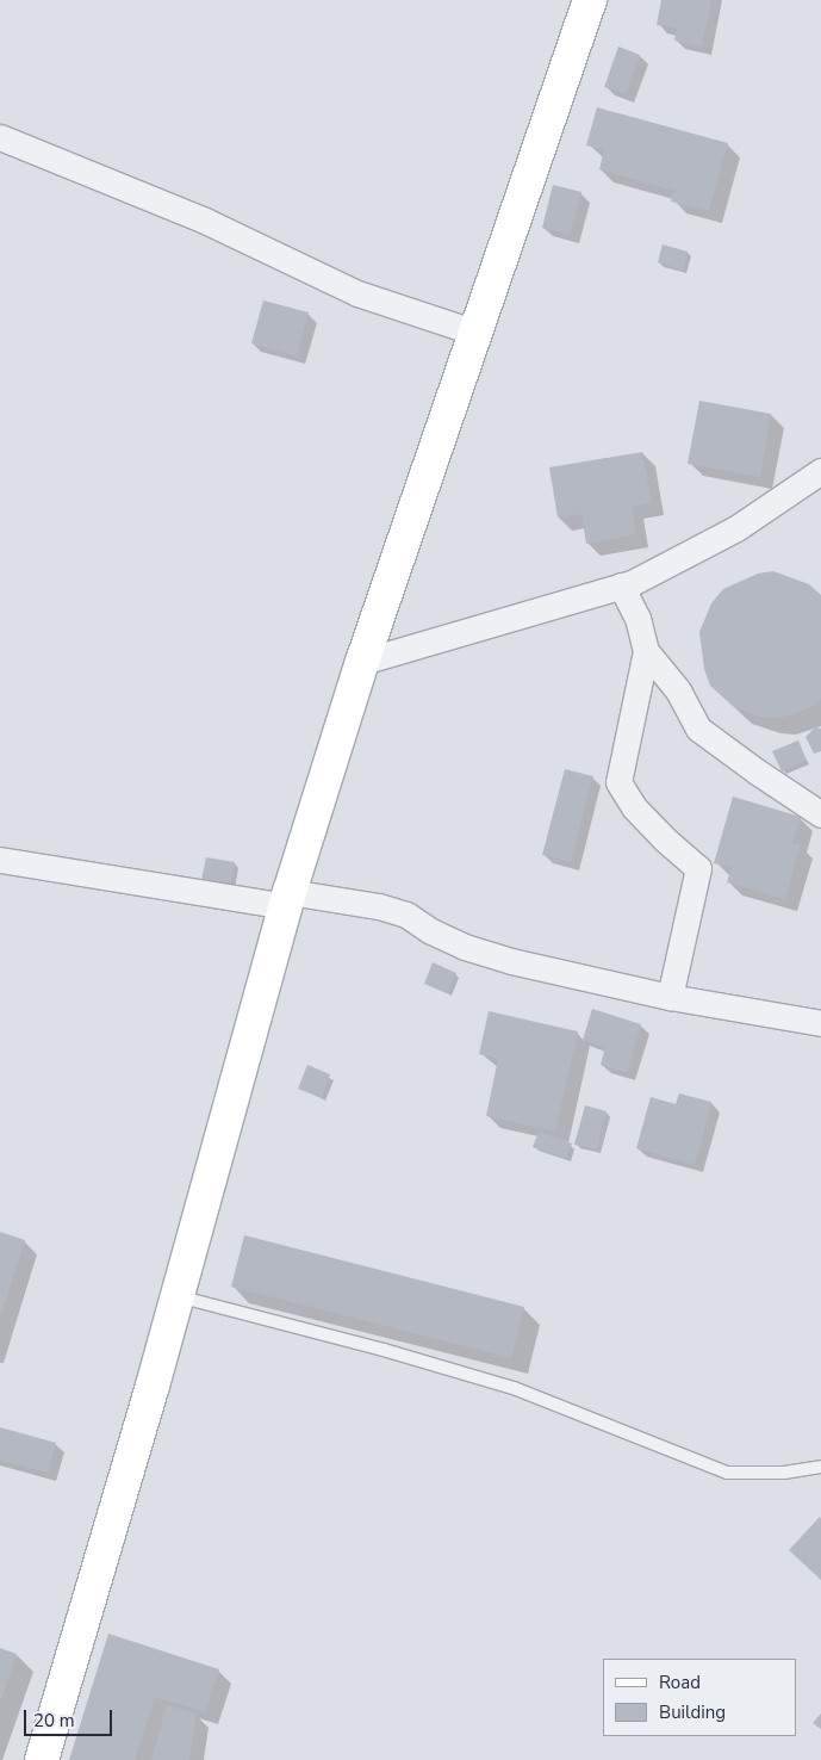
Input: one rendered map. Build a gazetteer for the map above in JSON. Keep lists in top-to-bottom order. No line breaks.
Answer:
{"legend":["Road","Building"],"scale_bar":"20 m"}
